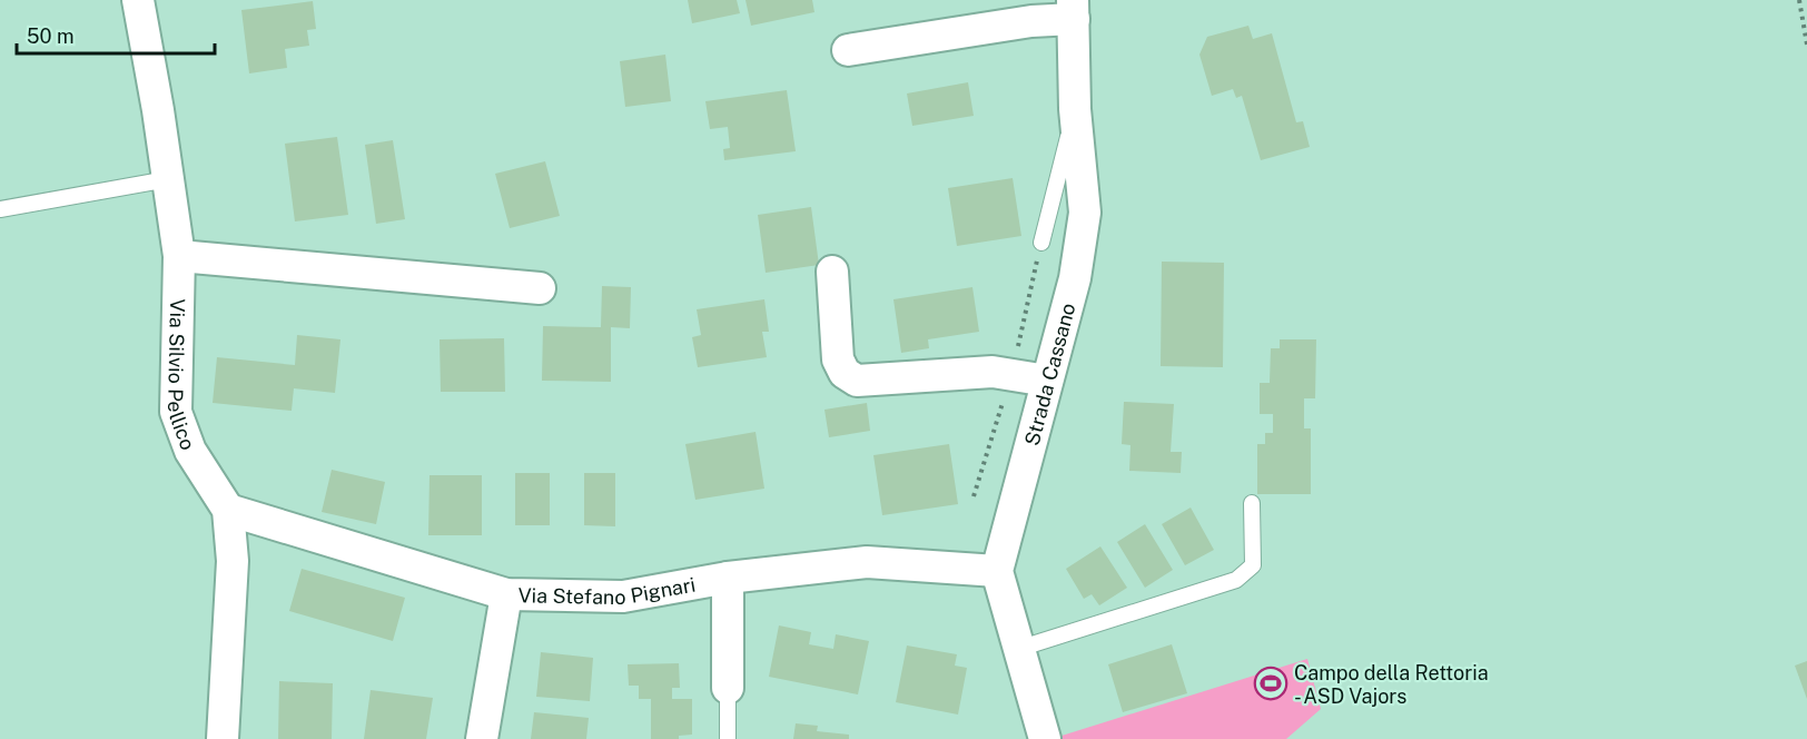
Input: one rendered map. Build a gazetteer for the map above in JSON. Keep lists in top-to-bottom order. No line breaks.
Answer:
{"streets":{"street":["Via Silvio Pellico","Strada Cassano","Via Stefano Pignari"]},"crossings":[["Via Silvio Pellico","Via Stefano Pignari"],["Strada Cassano","Via Stefano Pignari"]],"places":{"sports":["Campo della Rettoria - ASD Vajors"]},"scale_bar":"50 m"}
